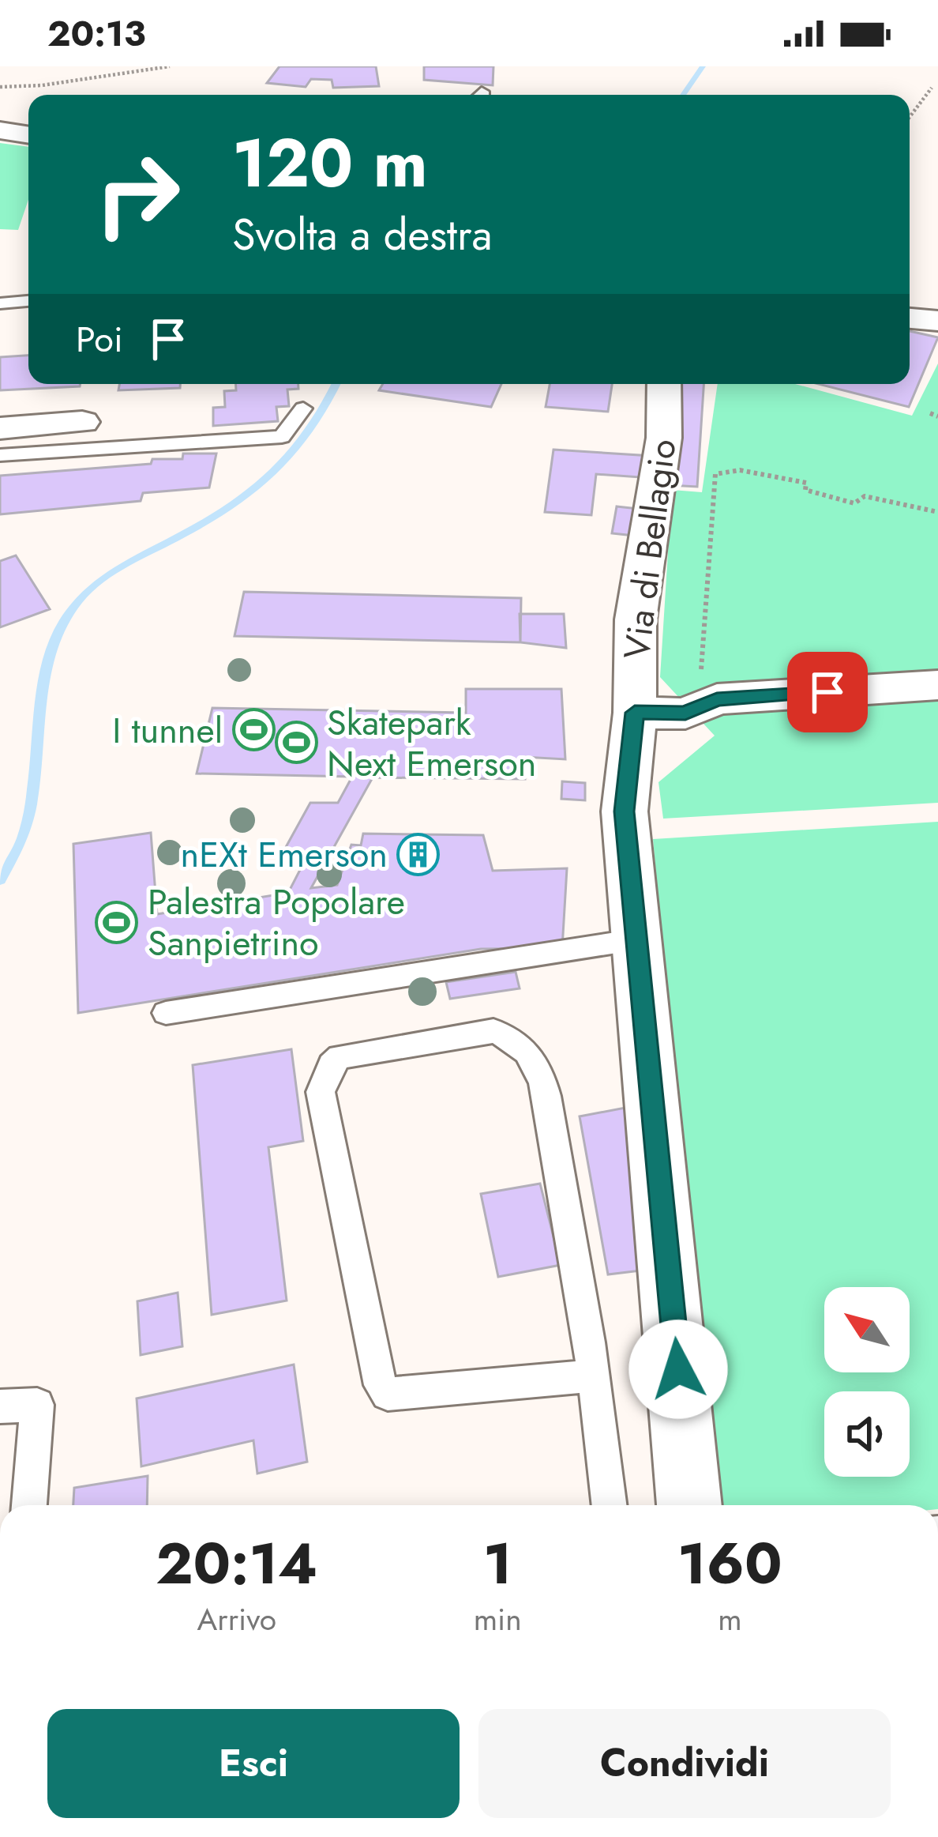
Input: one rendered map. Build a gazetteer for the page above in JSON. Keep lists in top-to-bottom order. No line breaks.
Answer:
{"streets":{"street":["Via di Bellagio"]},"places":{"sports":["I tunnel","Skatepark Next Emerson","Palestra Popolare Sanpietrino"],"building":["nEXt Emerson"]},"north":"top left","page":{"status":"20:13","turn":["120 m","Svolta a destra"],"then":"Poi","eta":["20:14","Arrivo","1","min","160","m"],"buttons":["Esci","Condividi"]}}
